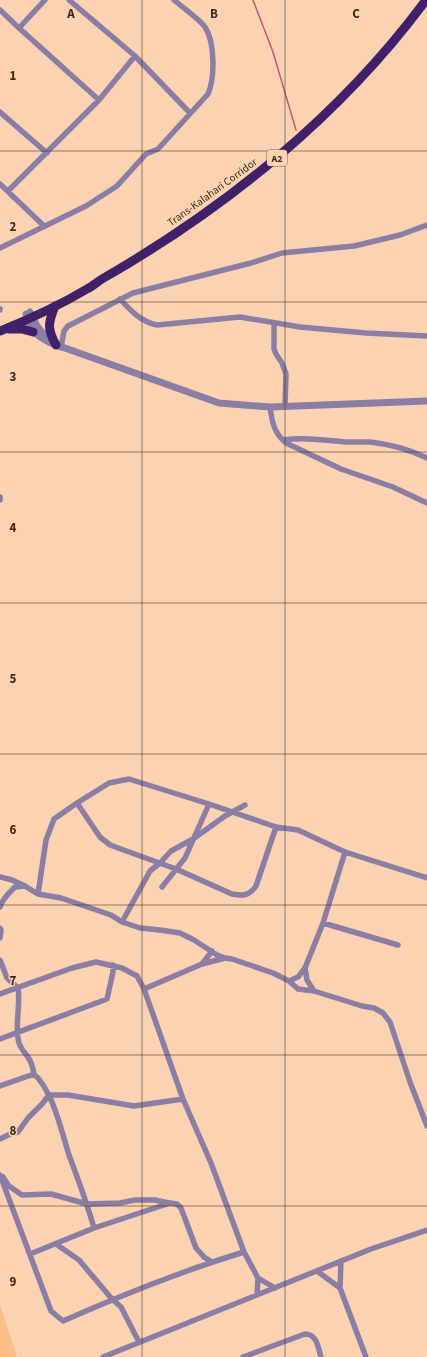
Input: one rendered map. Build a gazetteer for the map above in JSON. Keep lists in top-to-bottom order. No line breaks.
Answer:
{"streets":{"highway":["A2","Trans-Kalahari Corridor"]},"grid":{"columns":["A","B","C"],"rows":["1","2","3","4","5","6","7","8","9"]}}
